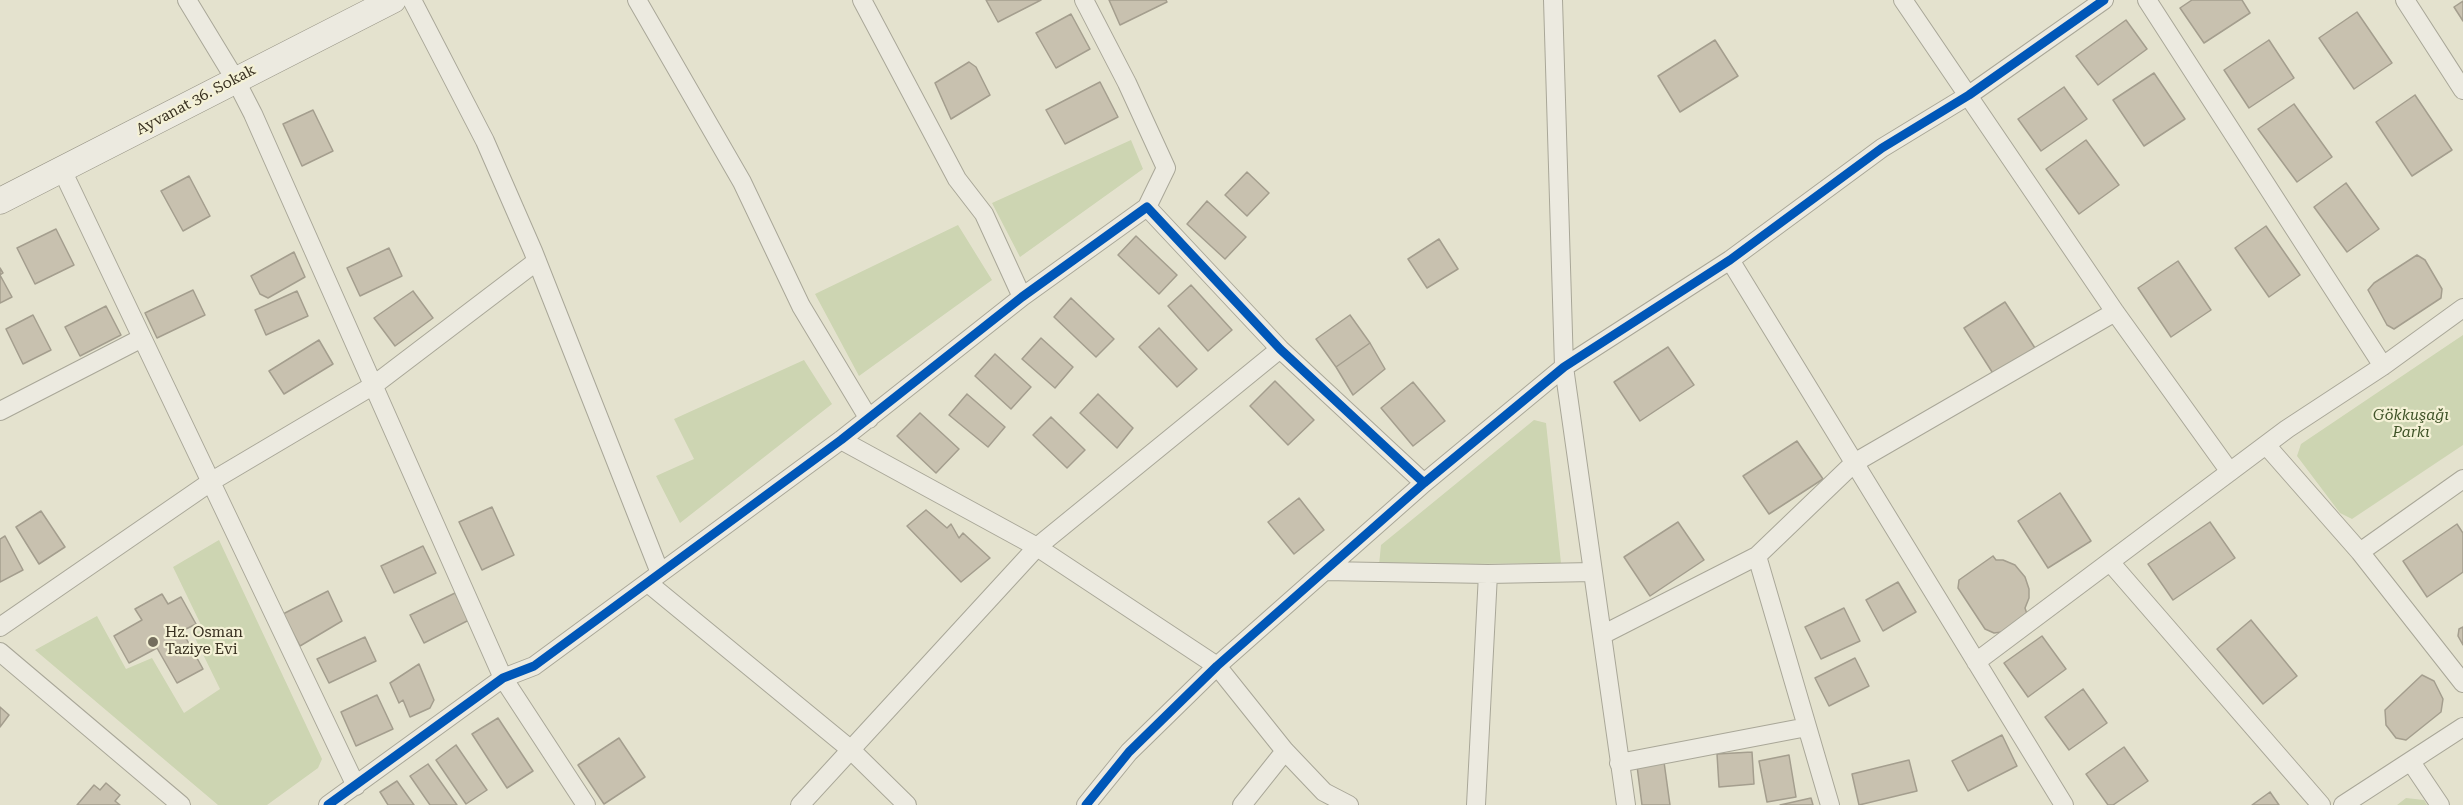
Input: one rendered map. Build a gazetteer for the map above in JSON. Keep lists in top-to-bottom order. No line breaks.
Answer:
{"streets":{"street":["Ayvanat 36. Sokak"]},"parks":["Gökkuşağı Parkı"],"places":["Hz. Osman Taziye Evi"]}
